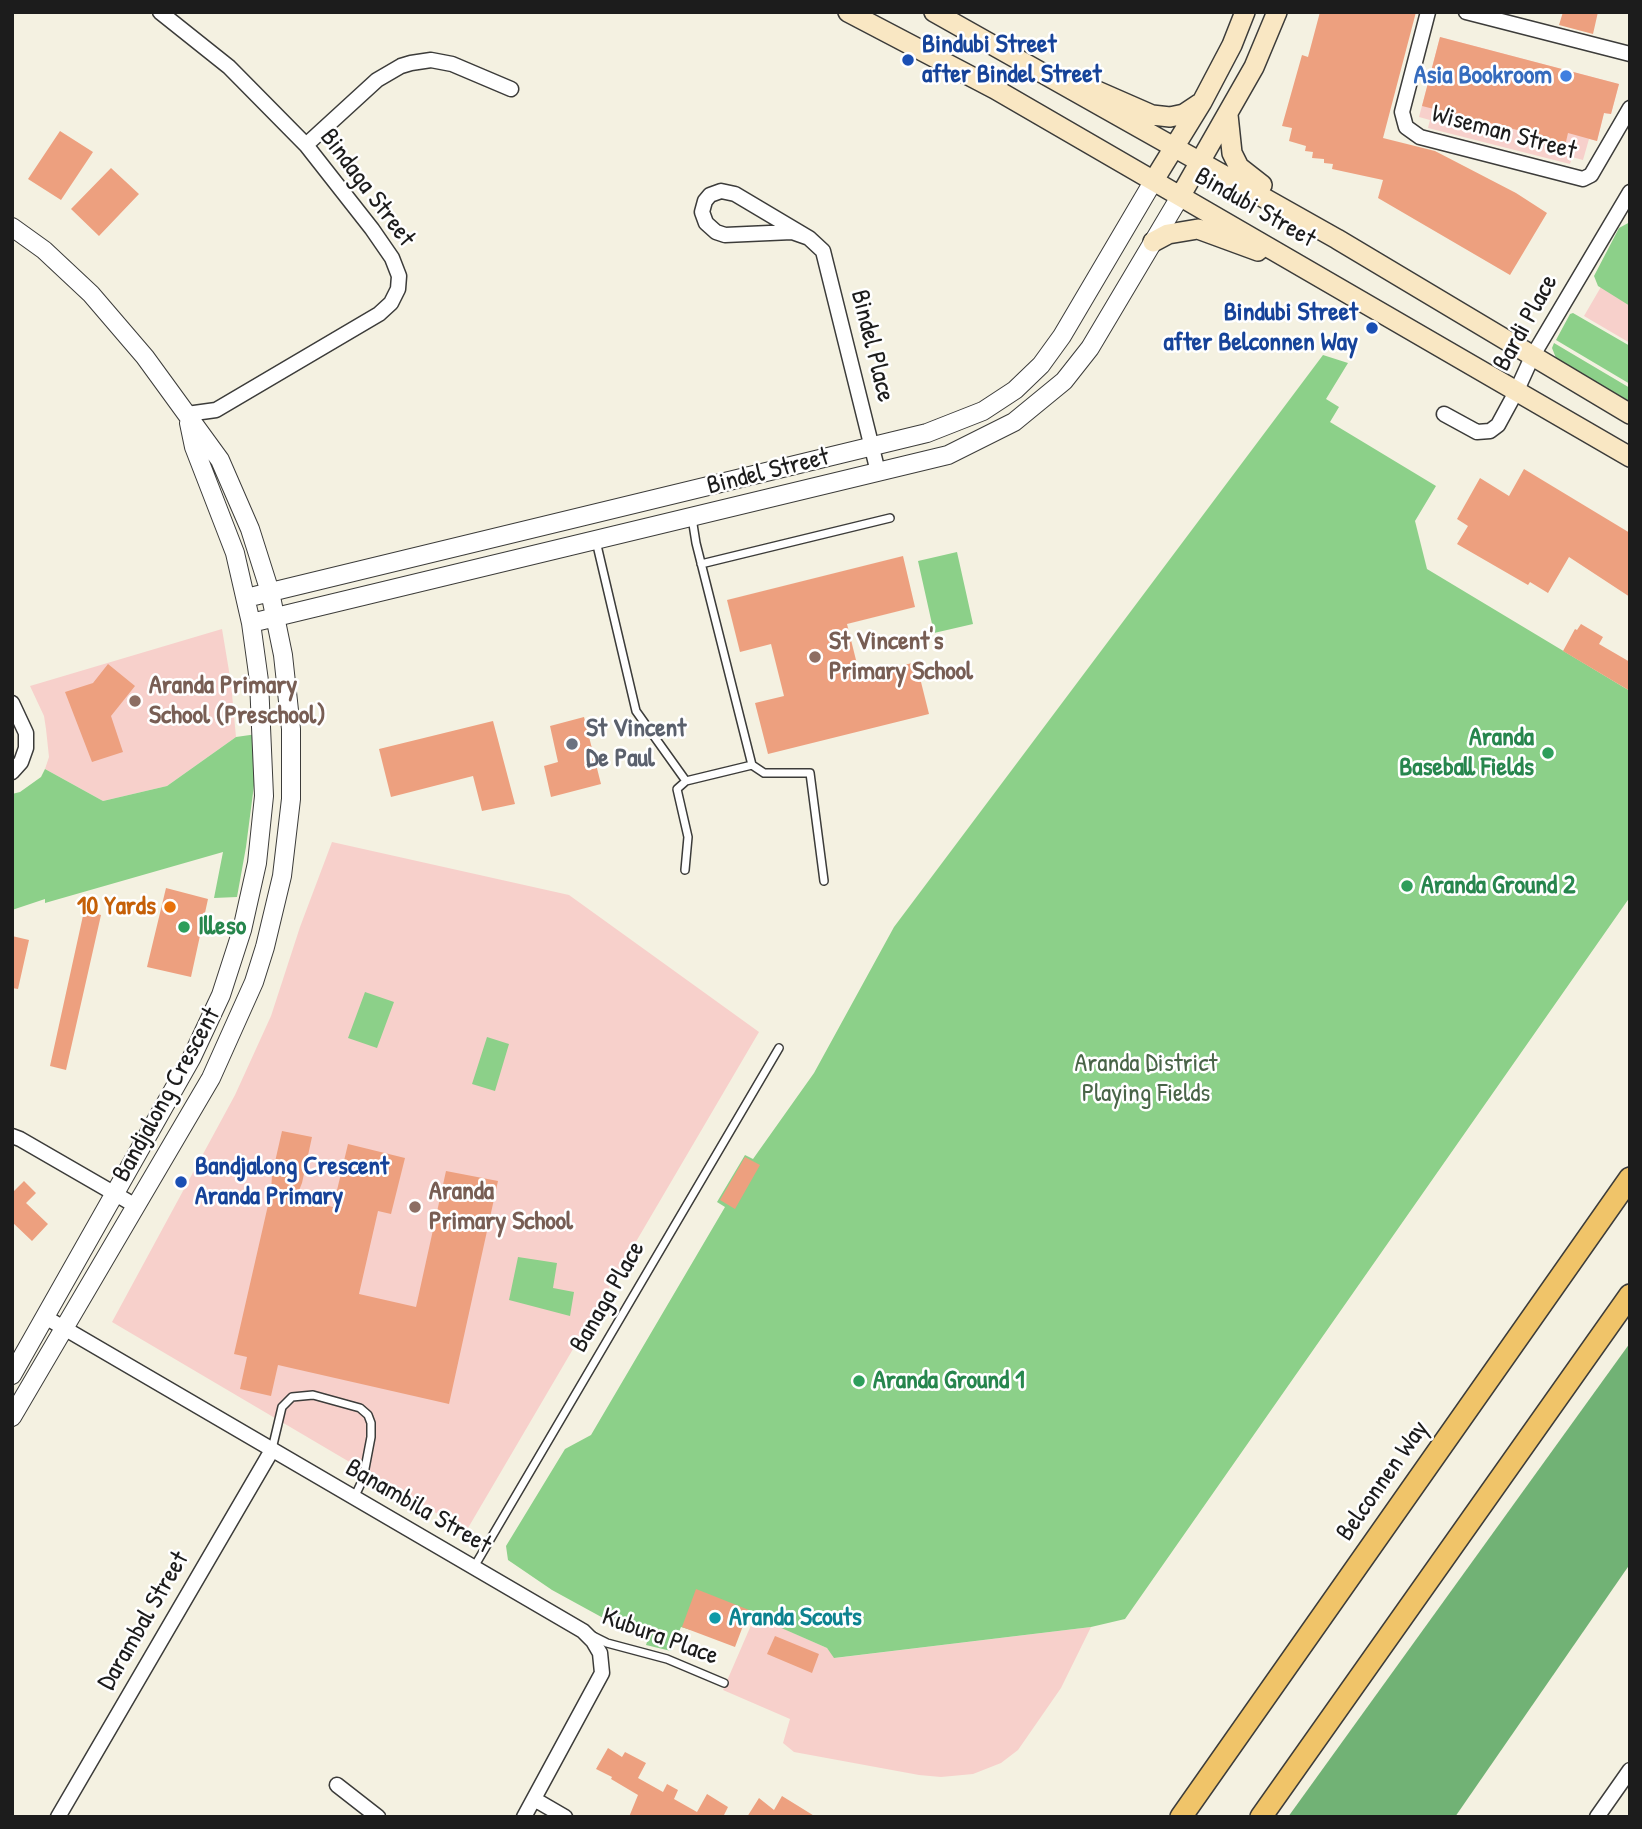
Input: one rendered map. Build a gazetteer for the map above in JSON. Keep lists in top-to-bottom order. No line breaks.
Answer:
{"streets":{"main road":["Bindubi Street","Belconnen Way"],"street":["Wiseman Street","Bindaga Street","Bardi Place","Bindel Place","Bindel Street","Bandjalong Crescent","Banambila Street","Darambal Street"],"lane":["Banaga Place","Kubura Place"]},"crossings":[["Bindaga Street","Bandjalong Crescent"],["Bindubi Street","Bardi Place"],["Bindubi Street","Bindel Street"],["Bindel Place","Bindel Street"],["Bindel Street","Bandjalong Crescent"],["Bandjalong Crescent","Banambila Street"],["Banaga Place","Banambila Street"],["Banambila Street","Darambal Street"],["Banambila Street","Kubura Place"]],"parks":["Aranda District Playing Fields"],"places":["Bindubi Street after Bindel Street","Asia Bookroom","Bindubi Street after Belconnen Way","St Vincent's Primary School","Aranda Primary School (Preschool)","St Vincent De Paul","Aranda Baseball Fields","Aranda Ground 2","10 Yards","Illeso","Bandjalong Crescent Aranda Primary","Aranda Primary School","Aranda Ground 1","Aranda Scouts"]}
